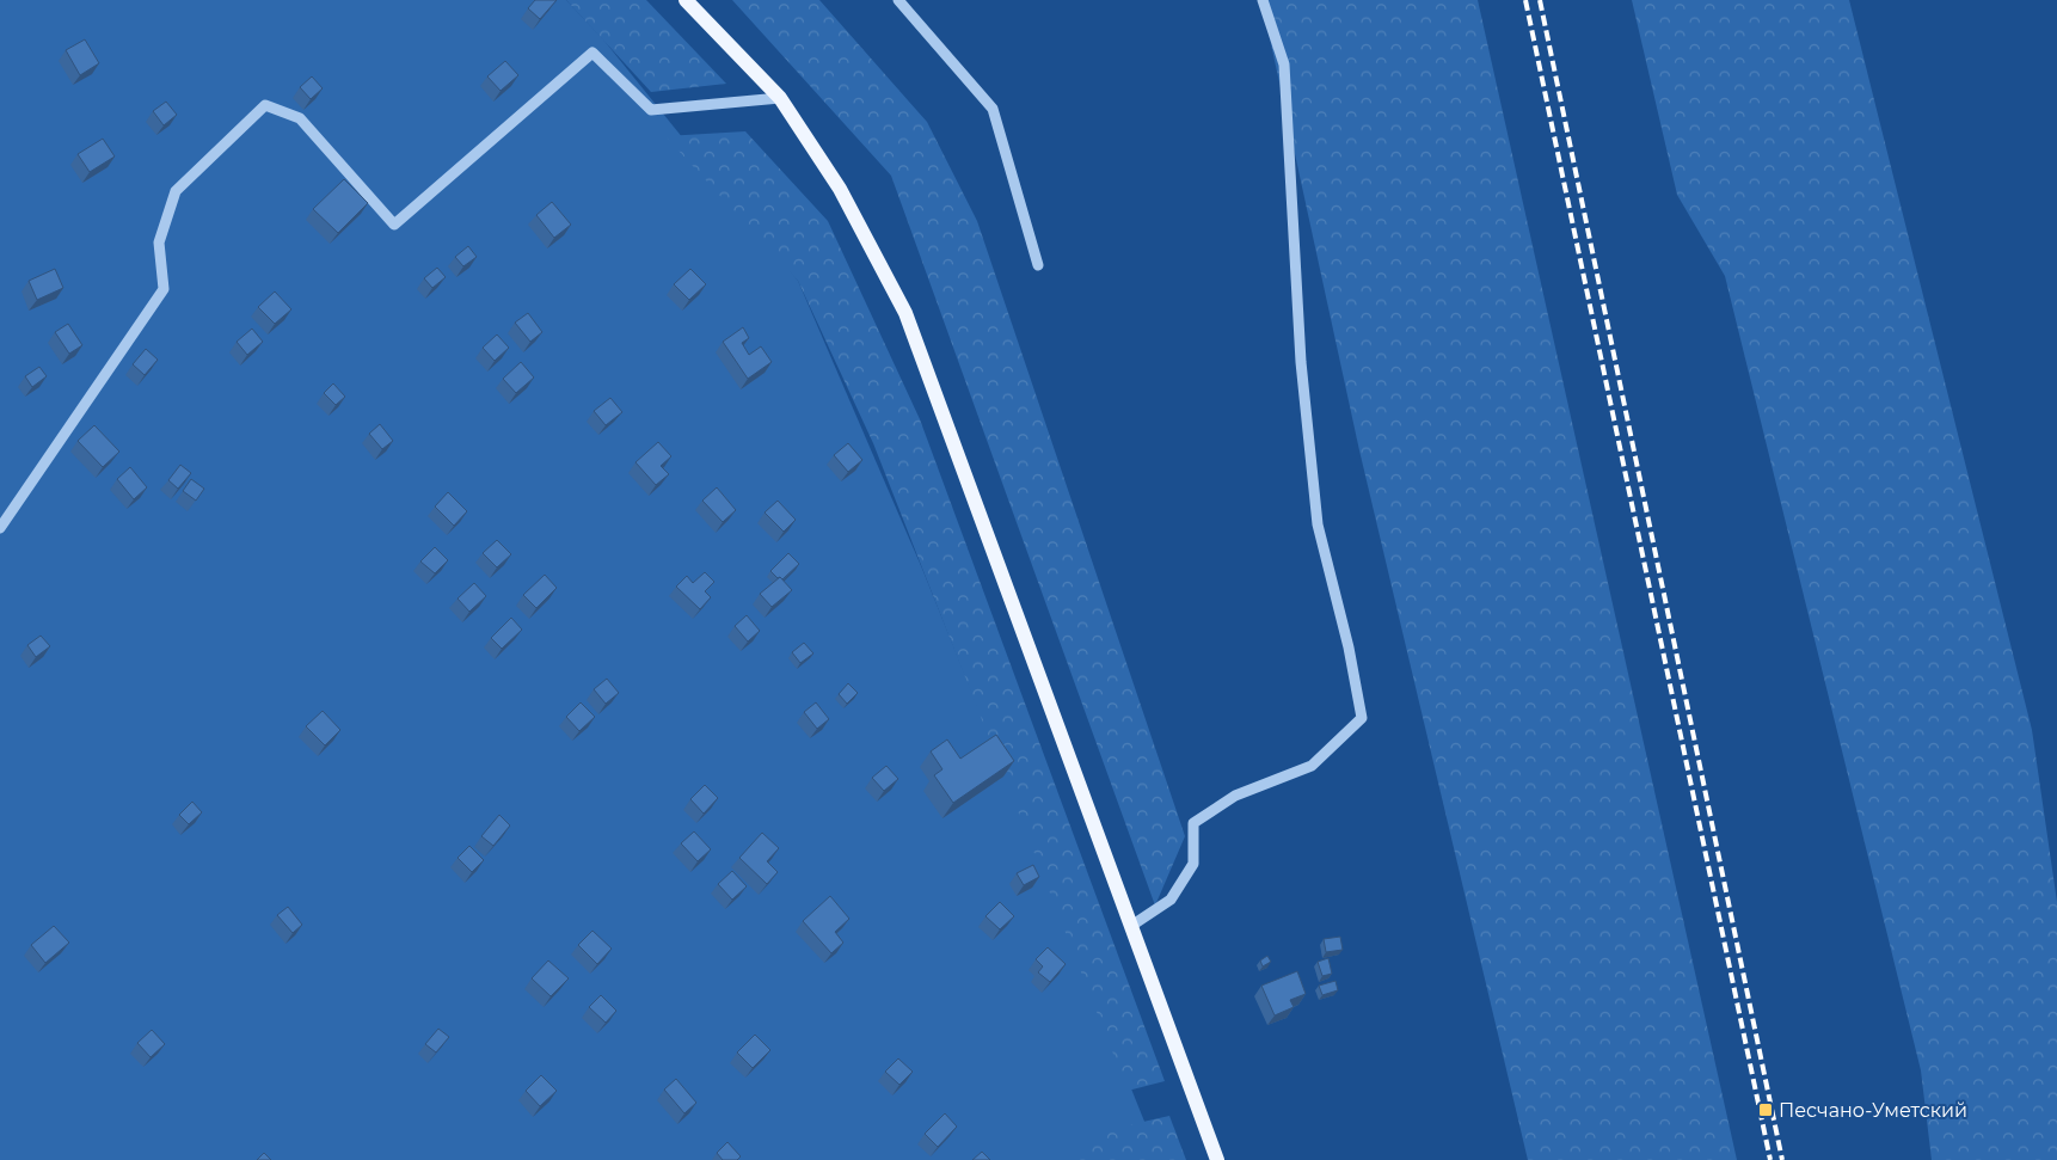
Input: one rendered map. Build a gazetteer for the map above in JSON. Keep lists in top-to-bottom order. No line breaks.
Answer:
{"places":{"transit":["Песчано-Уметский"]}}
